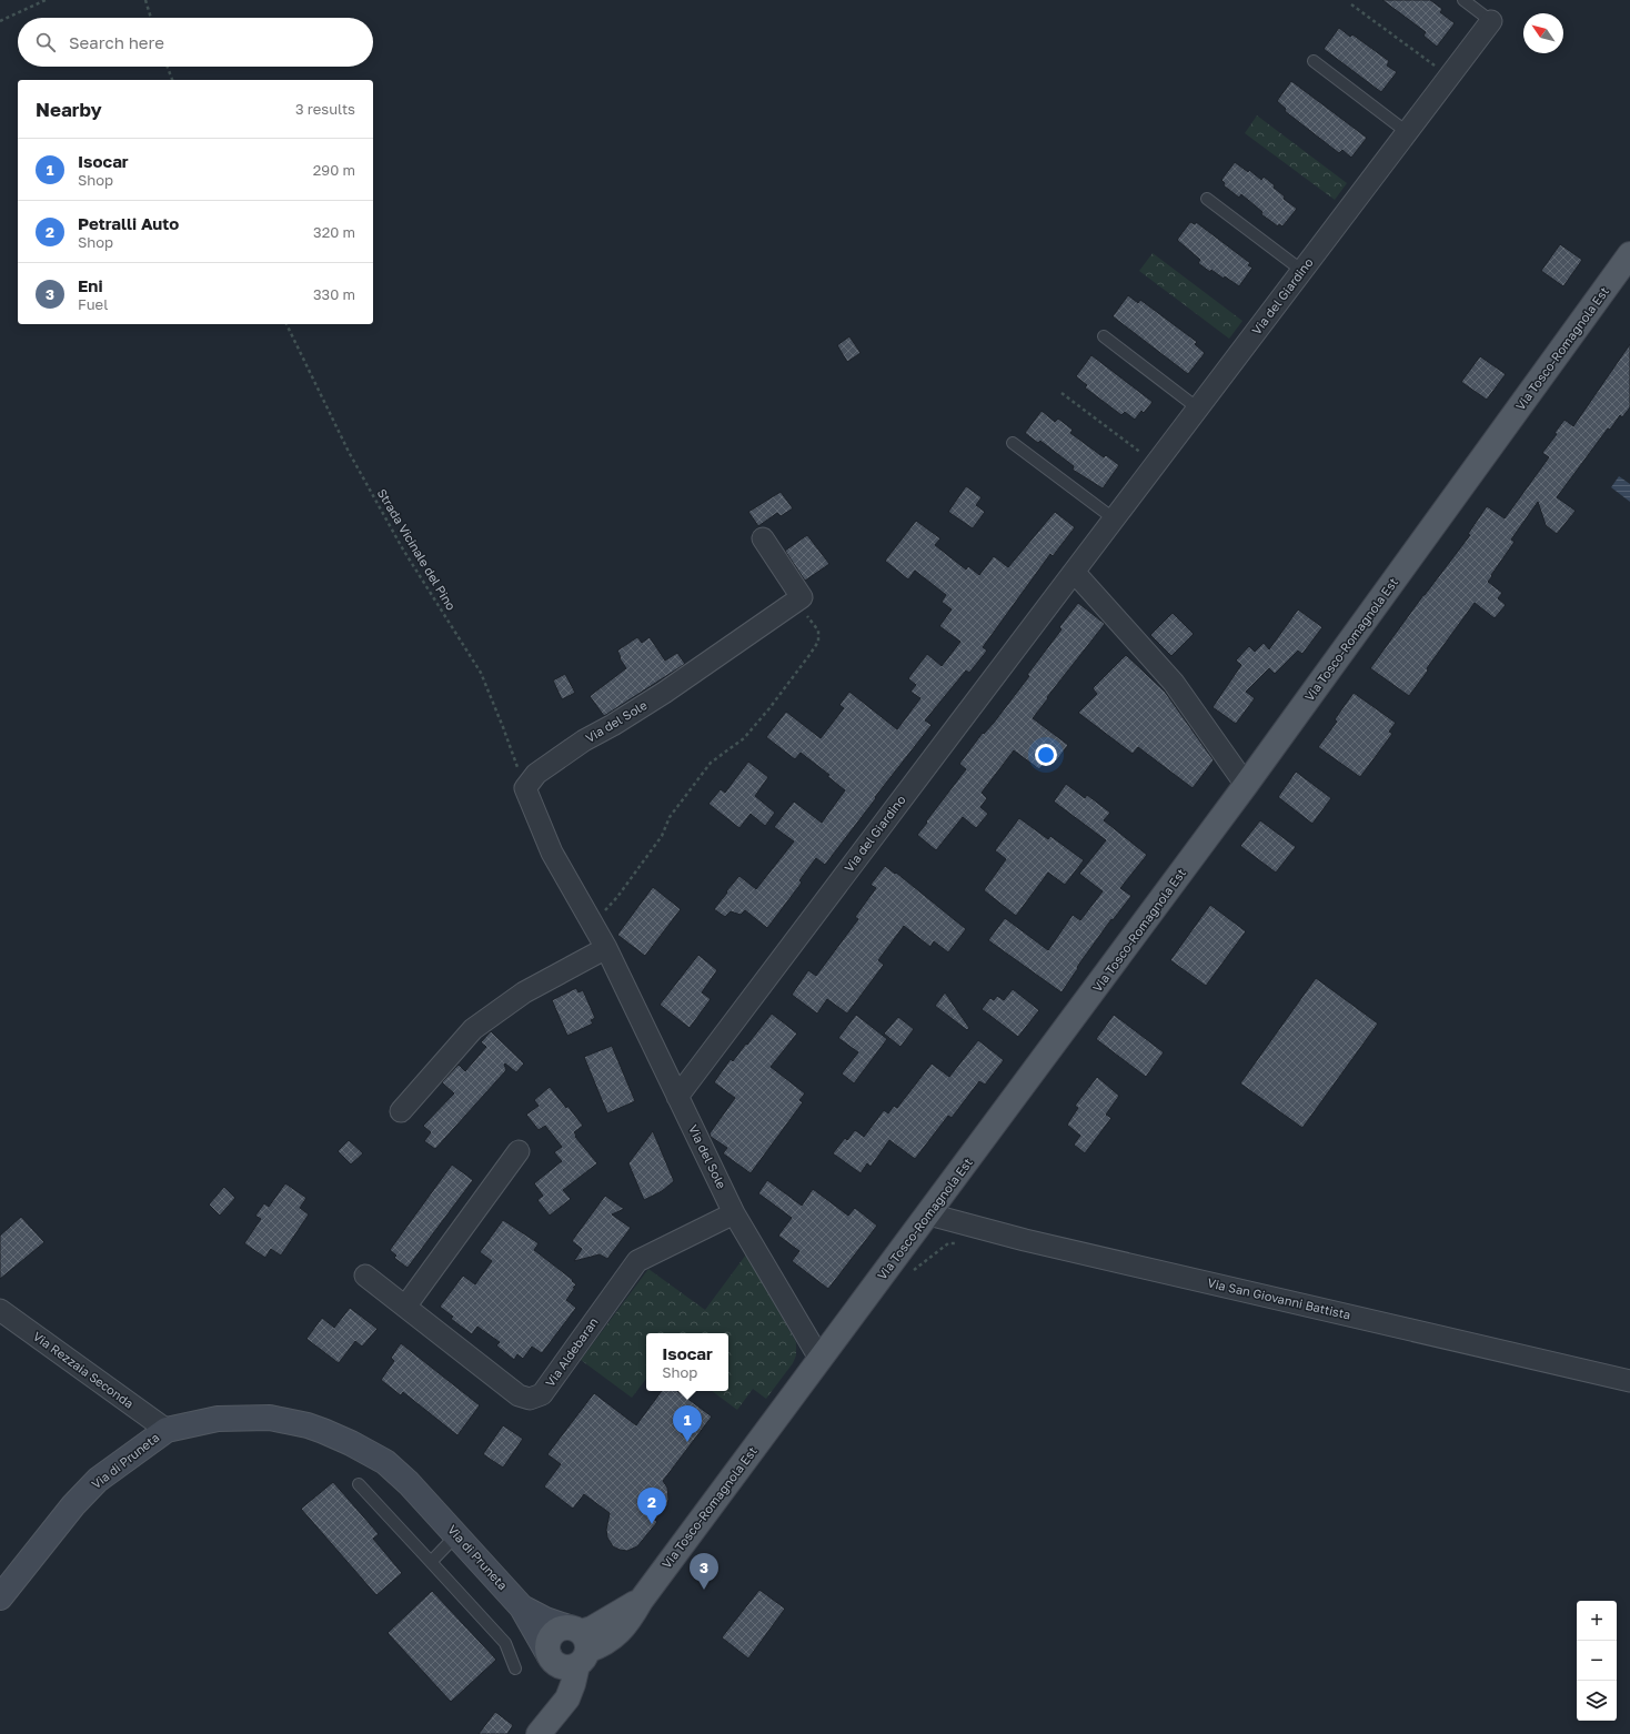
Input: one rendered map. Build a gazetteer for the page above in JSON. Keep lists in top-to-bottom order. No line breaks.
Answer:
{"streets":{"main road":["Via Tosco-Romagnola Est","Via di Pruneta"],"street":["Via del Giardino","Via del Sole","Via San Giovanni Battista","Via Aldebaran","Via Rezzaia Seconda"],"path":["Strada Vicinale del Pino"]},"crossings":[["Via del Giardino","Via del Sole"],["Via Tosco-Romagnola Est","Via del Sole"],["Via Tosco-Romagnola Est","Via San Giovanni Battista"],["Via Tosco-Romagnola Est","Via di Pruneta"],["Strada Vicinale del Pino","Via del Sole"],["Via del Sole","Via Aldebaran"],["Via Rezzaia Seconda","Via di Pruneta"]],"north":"top left","page":{"search":"Search here","heading":["Nearby","3 results"],"list":[{"mark":"1","name":"Isocar","note":"Shop","value":"290 m"},{"mark":"2","name":"Petralli Auto","note":"Shop","value":"320 m"},{"mark":"3","name":"Eni","note":"Fuel","value":"330 m"}],"popup":["Isocar","Shop"],"pins":["1","2","3"],"map_buttons":["+","−"]}}
